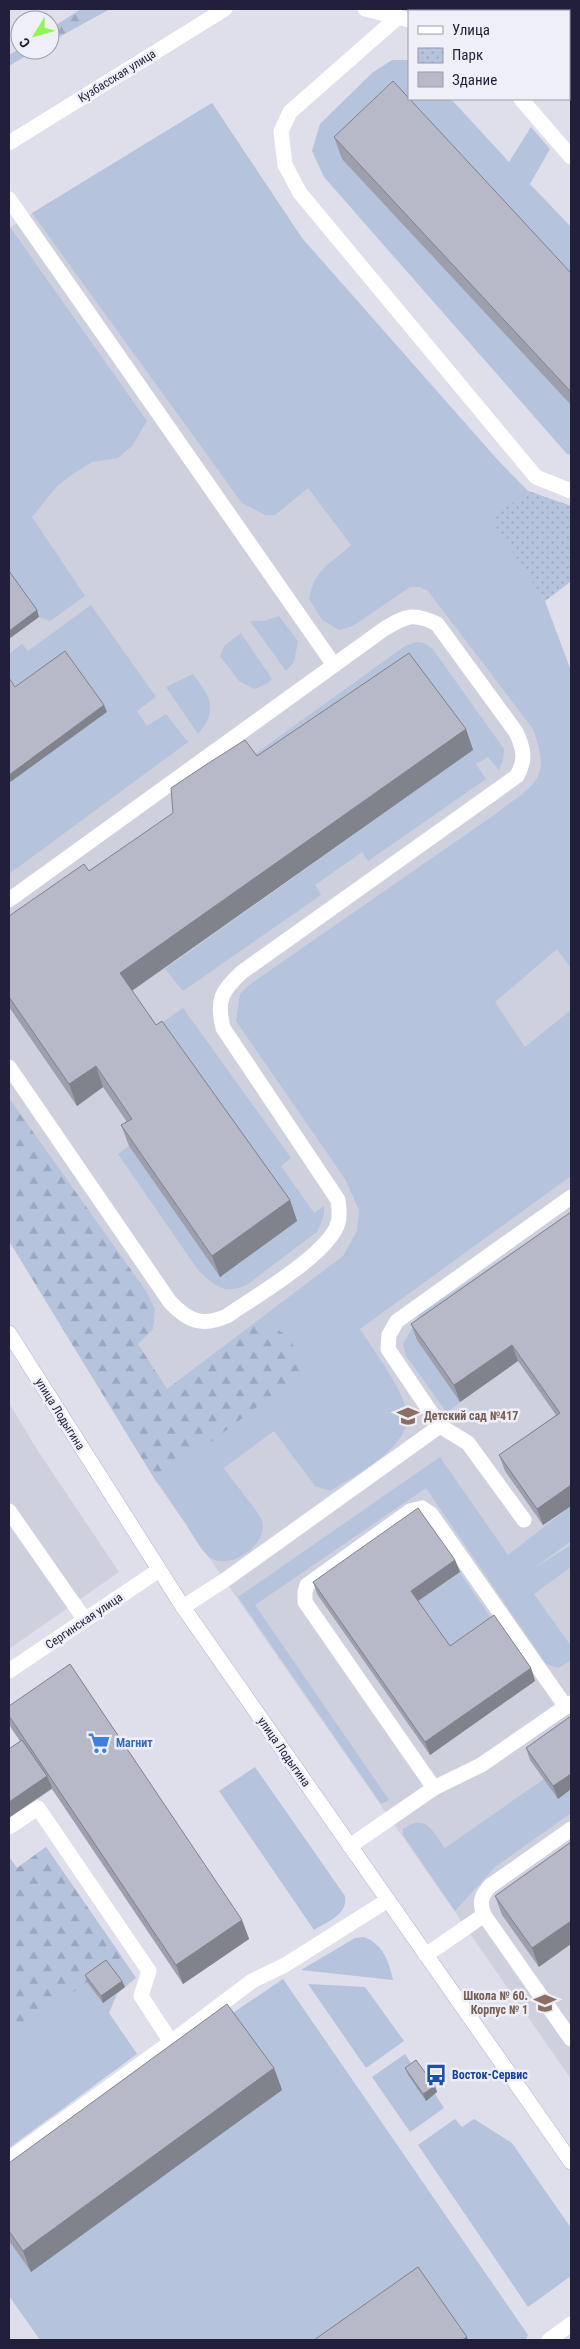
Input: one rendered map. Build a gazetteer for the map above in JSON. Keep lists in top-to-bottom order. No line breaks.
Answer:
{"streets":{"main road":["Кузбасская улица","улица Лодыгина","Сергинская улица"]},"crossings":[["улица Лодыгина","Сергинская улица"]],"places":{"school or university":["Детский сад №417","Школа № 60. Корпус № 1"],"supermarket":["Магнит"],"bus stop":["Восток-Сервис"]},"legend":["Улица","Парк","Здание"],"north":"bottom left"}
